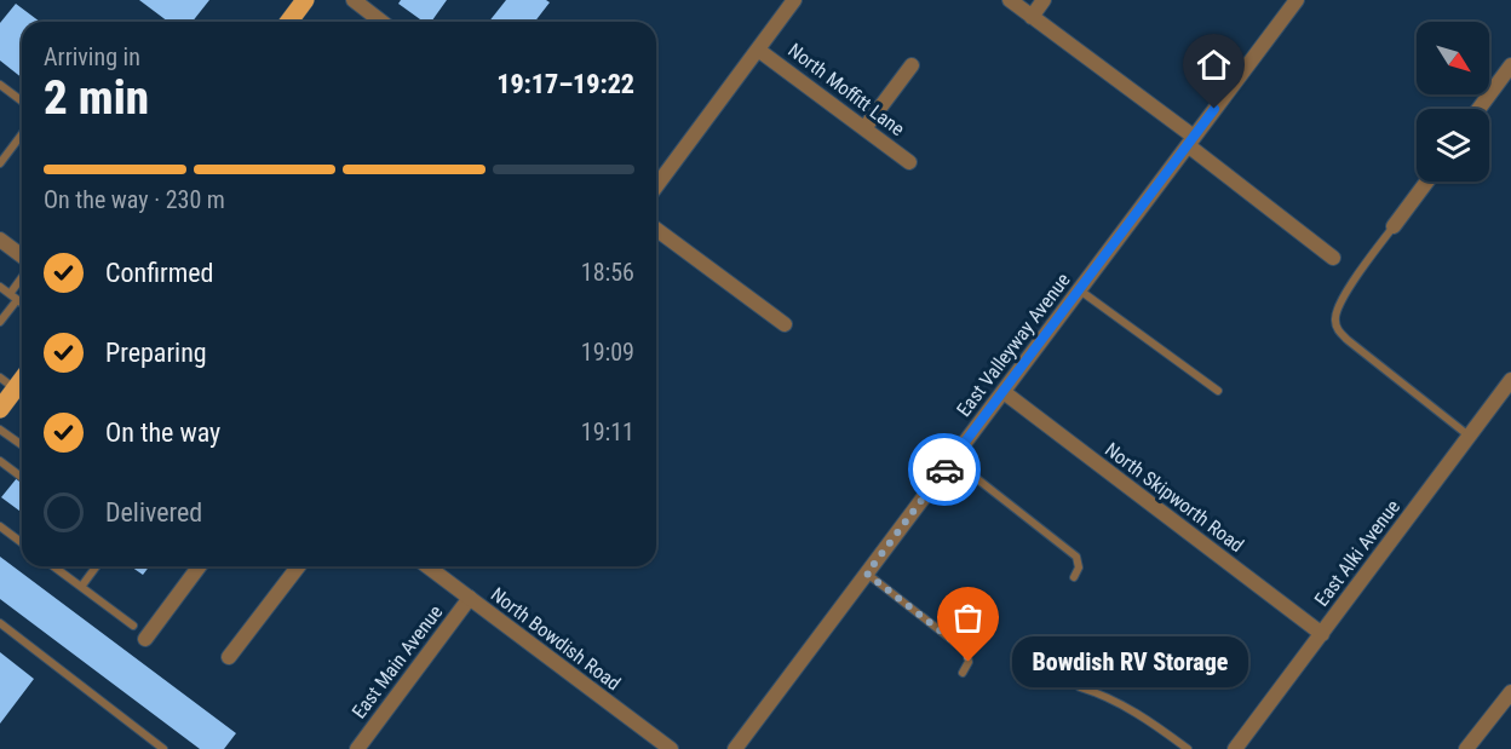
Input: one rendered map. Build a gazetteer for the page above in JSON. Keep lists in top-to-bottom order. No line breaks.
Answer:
{"streets":{"street":["North Moffitt Lane","East Valleyway Avenue","North Skipworth Road","East Alki Avenue","North Bowdish Road","East Main Avenue"]},"crossings":[["East Valleyway Avenue","North Skipworth Road"],["North Skipworth Road","East Alki Avenue"],["North Bowdish Road","East Main Avenue"]],"places":["Bowdish RV Storage"],"north":"bottom right","page":{"heading":["2 min","Arriving in","19:17–19:22"],"bar":"On the way · 230 m","list":[["Confirmed","18:56"],["Preparing","19:09"],["On the way","19:11"],"Delivered"],"bubble":"Bowdish RV Storage"}}
